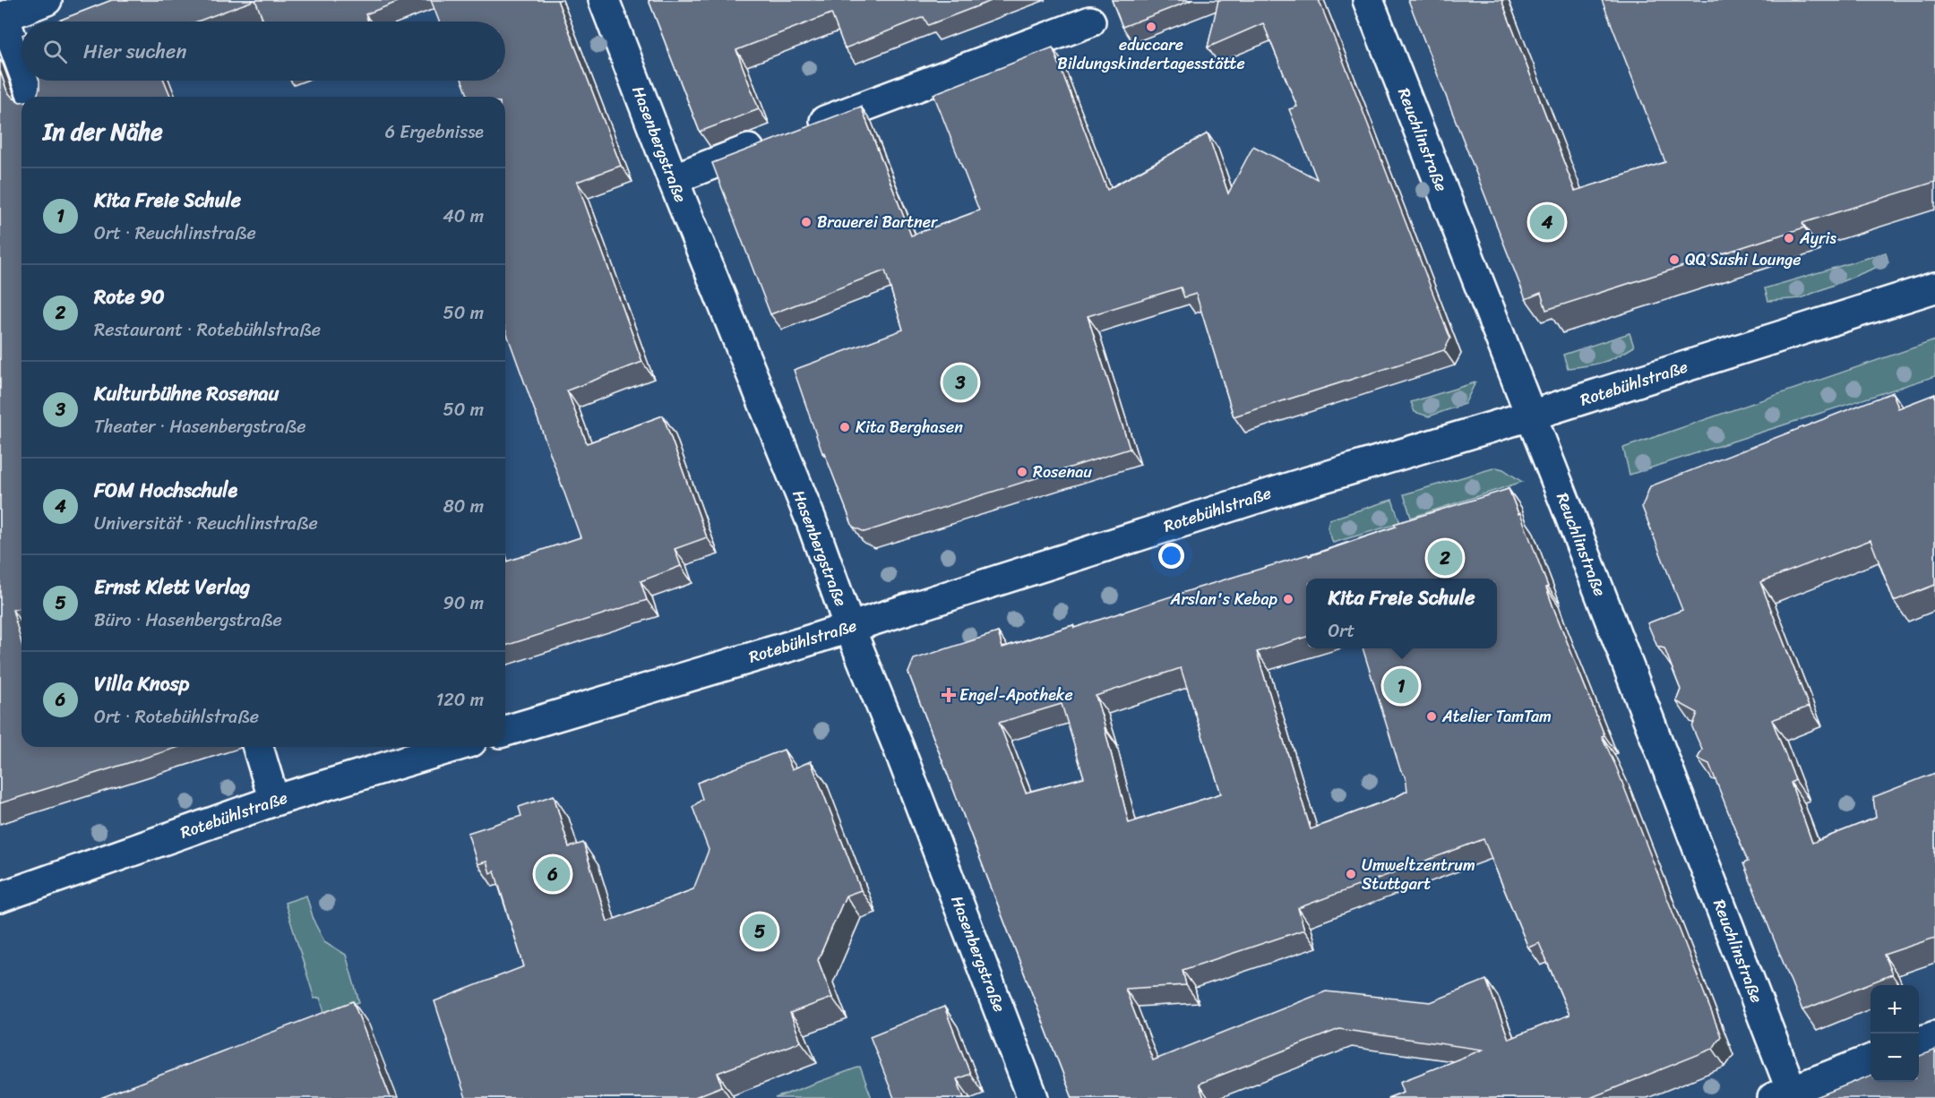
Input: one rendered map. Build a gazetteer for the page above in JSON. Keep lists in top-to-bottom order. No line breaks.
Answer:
{"streets":{"street":["Reuchlinstraße","Hasenbergstraße","Rotebühlstraße"]},"crossings":[["Reuchlinstraße","Rotebühlstraße"],["Hasenbergstraße","Rotebühlstraße"]],"places":{"other":["educcare Bildungskindertagesstätte","Brauerei Bartner","Ayris","QQ Sushi Lounge","Kita Berghasen","Rosenau","Arslan's Kebap","Atelier TamTam","Umweltzentrum Stuttgart"],"health":["Engel-Apotheke"]},"page":{"search":"Hier suchen","heading":["In der Nähe","6 Ergebnisse"],"list":[{"mark":"1","name":"Kita Freie Schule","note":"Ort · Reuchlinstraße","value":"40 m"},{"mark":"2","name":"Rote 90","note":"Restaurant · Rotebühlstraße","value":"50 m"},{"mark":"3","name":"Kulturbühne Rosenau","note":"Theater · Hasenbergstraße","value":"50 m"},{"mark":"4","name":"FOM Hochschule","note":"Universität · Reuchlinstraße","value":"80 m"},{"mark":"5","name":"Ernst Klett Verlag","note":"Büro · Hasenbergstraße","value":"90 m"},{"mark":"6","name":"Villa Knosp","note":"Ort · Rotebühlstraße","value":"120 m"}],"pins":["4","3","2","1","6","5"],"popup":["Kita Freie Schule","Ort"],"map_buttons":["+","−"]}}
